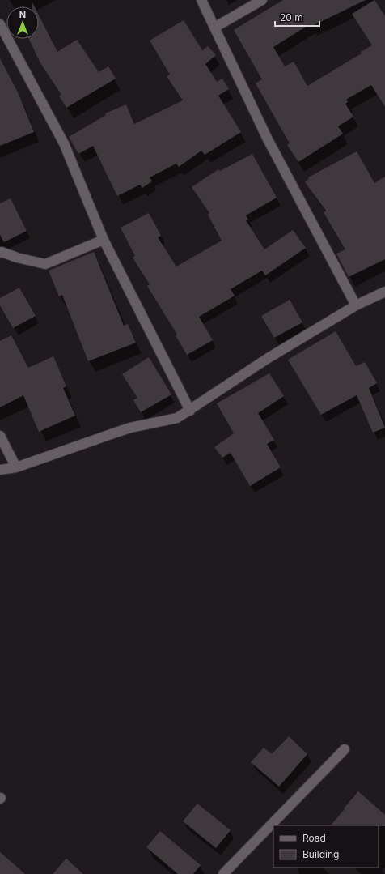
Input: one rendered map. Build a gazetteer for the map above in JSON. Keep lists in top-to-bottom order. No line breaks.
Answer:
{"legend":["Road","Building"],"scale_bar":"20 m","north":"top"}
